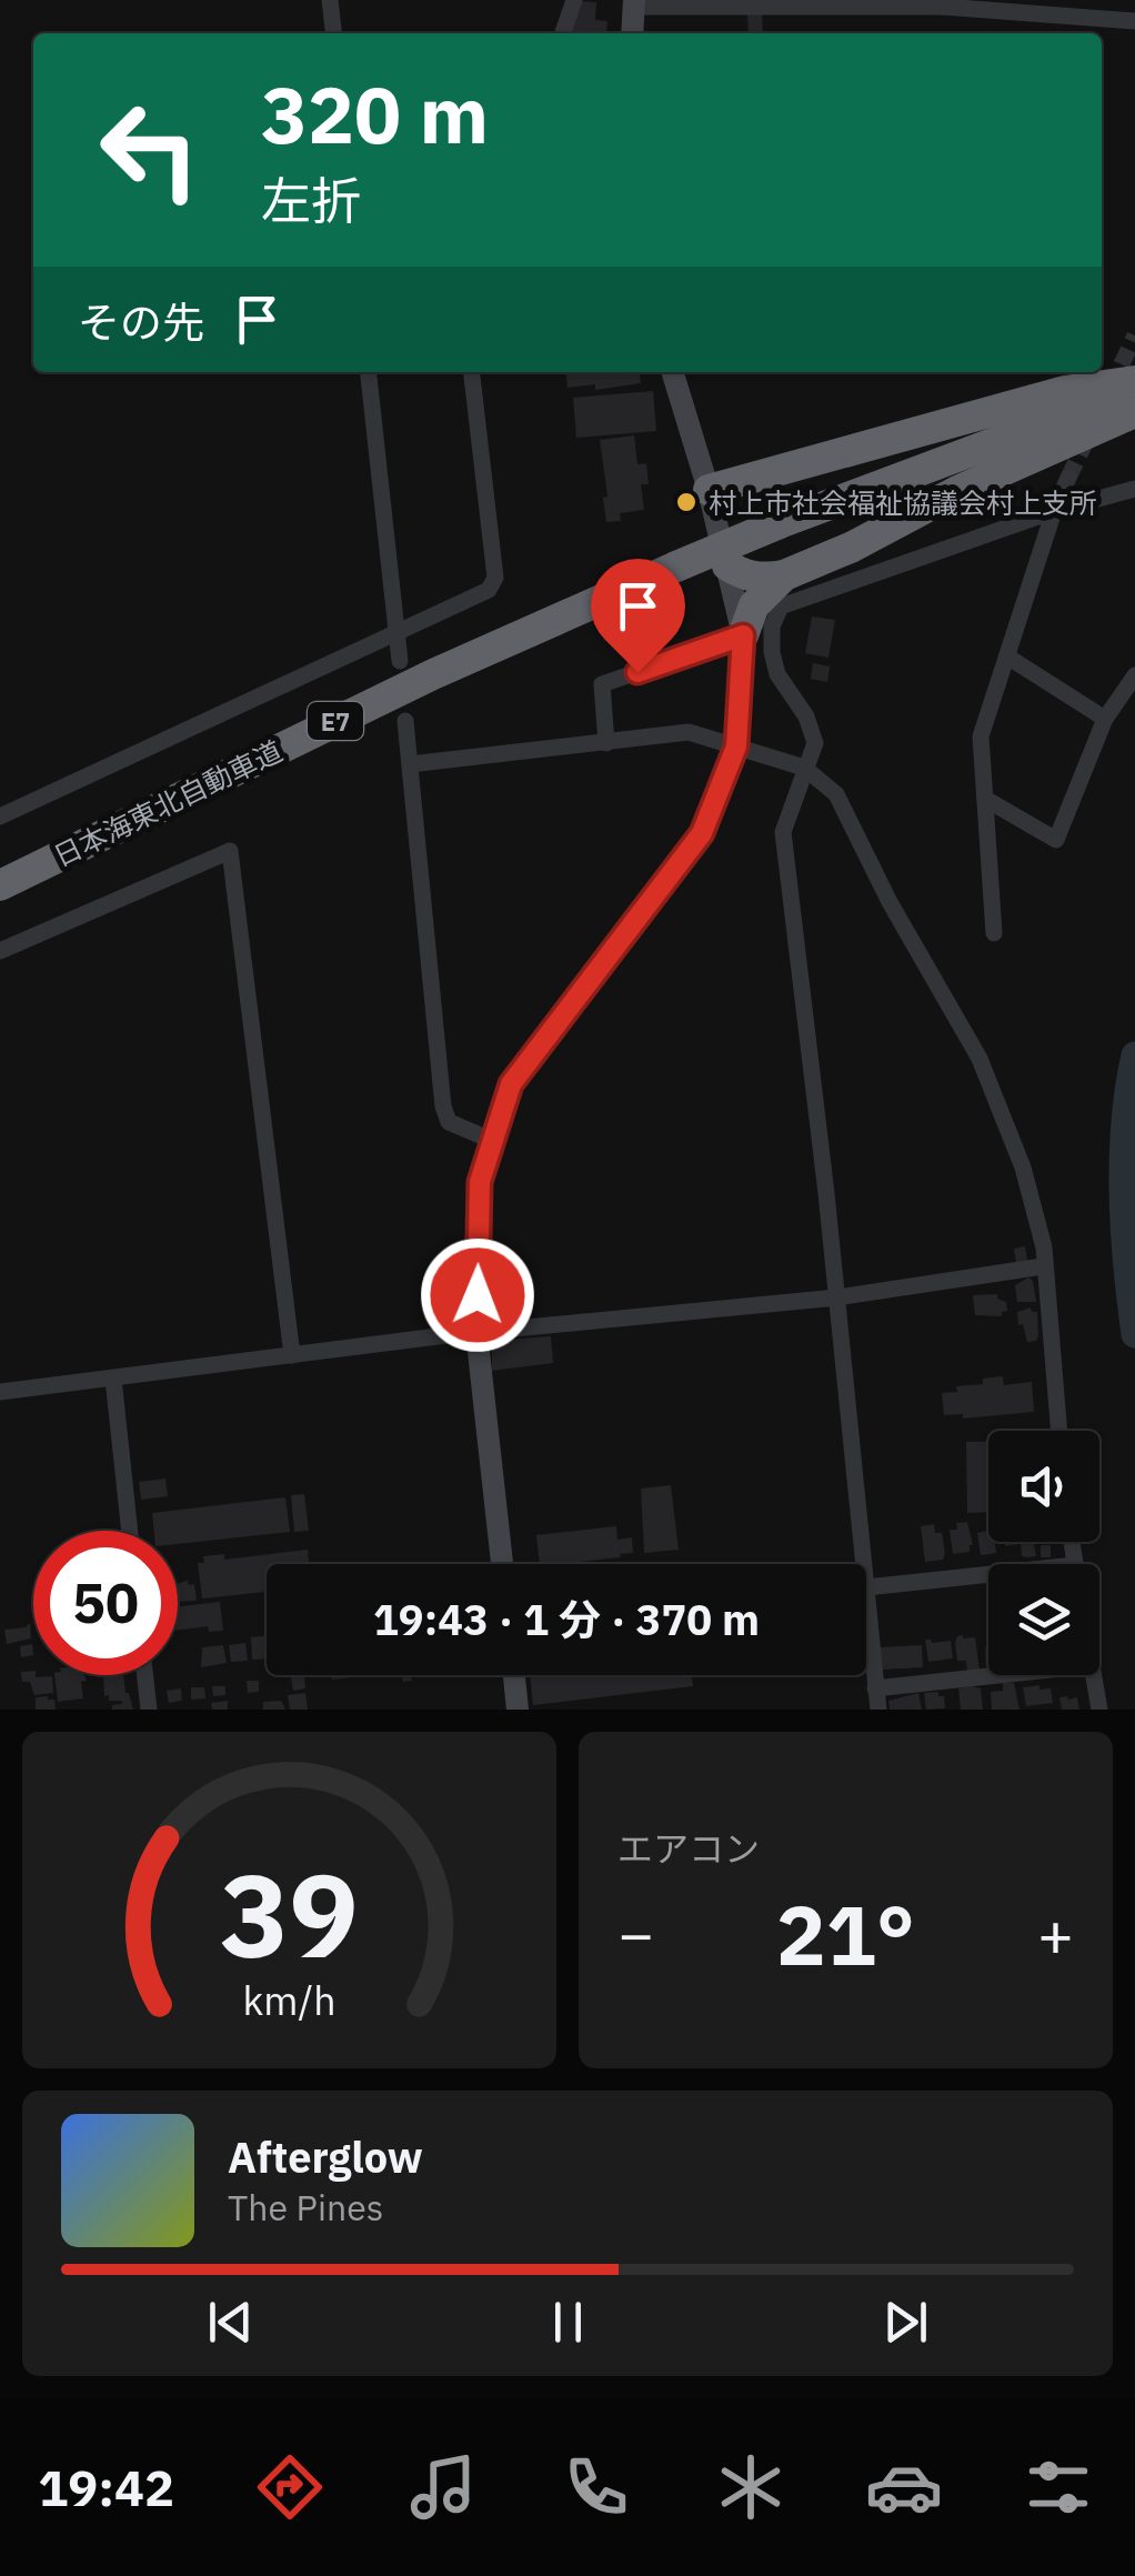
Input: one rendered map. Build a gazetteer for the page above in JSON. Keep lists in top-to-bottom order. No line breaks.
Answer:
{"streets":{"highway":["E7","日本海東北自動車道"]},"places":["村上市社会福祉協議会村上支所"],"page":{"turn":["320 m","左折"],"then":"その先","limit":"50","trip":"19:43 · 1 分 · 370 m","tile":"エアコン","heat":["−","21°","+"],"song":["Afterglow","The Pines"],"tabs":"19:42","gauge":["39","km/h"]}}
